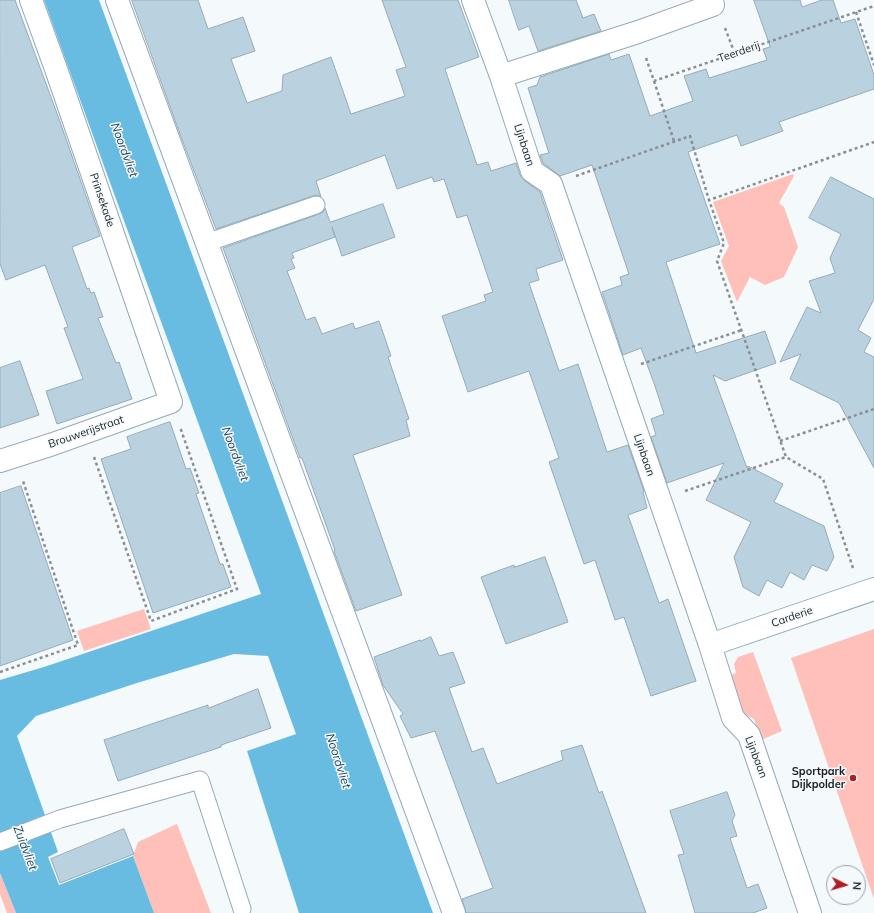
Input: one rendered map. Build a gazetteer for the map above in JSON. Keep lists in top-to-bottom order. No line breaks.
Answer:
{"streets":{"street":["Lijnbaan","Prinsekade","Brouwerijstraat","Carderie"],"path":["Teerderij"]},"crossings":[["Lijnbaan","Carderie"],["Prinsekade","Brouwerijstraat"]],"water":["Noordvliet","Zuidvliet"],"places":["Sportpark Dijkpolder"],"north":"right"}
